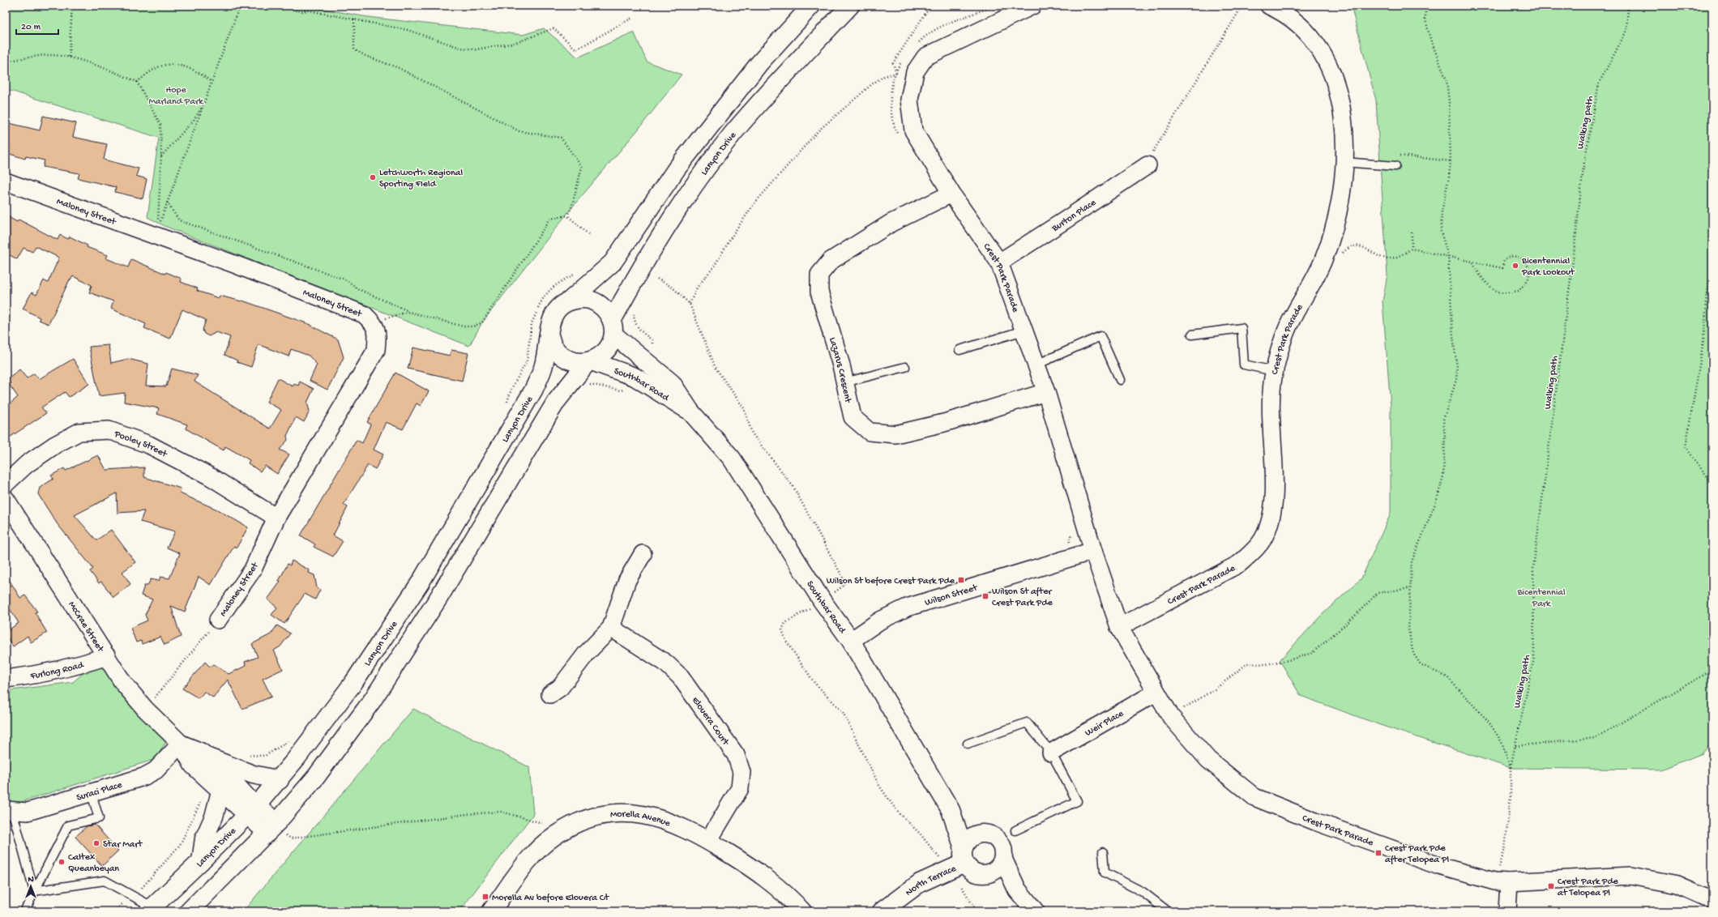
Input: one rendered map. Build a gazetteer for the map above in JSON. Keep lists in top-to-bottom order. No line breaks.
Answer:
{"streets":{"main road":["Lanyon Drive","Southbar Road","Morella Avenue","North Terrace"],"street":["Maloney Street","Burton Place","Crest Park Parade","Lazarus Crescent","Pooley Street","Wilson Street","McCrae Street","Furlong Road","Elouera Court","Weir Place","Suraci Place"],"path":["Walking path"]},"crossings":[["Lanyon Drive","Southbar Road"],["Lanyon Drive","McCrae Street"],["Maloney Street","Pooley Street"],["Burton Place","Crest Park Parade"],["Crest Park Parade","Lazarus Crescent"],["Crest Park Parade","Wilson Street"],["Crest Park Parade","Weir Place"],["Southbar Road","Wilson Street"],["Southbar Road","North Terrace"],["McCrae Street","Furlong Road"],["McCrae Street","Suraci Place"],["Elouera Court","Morella Avenue"]],"parks":["Hope Marland Park","Bicentennial Park"],"places":{"other":["Letchworth Regional Sporting FIeld","Bicentennial Park Lookout","Star Mart","Caltex Queanbeyan"],"transit":["Wilson St before Crest Park Pde","Wilson St after Crest Park Pde","Crest Park Pde after Telopea Pl","Crest Park Pde at Telopea Pl","Morella Av before Elouera Ct"]},"scale_bar":"20 m","north":"top"}
